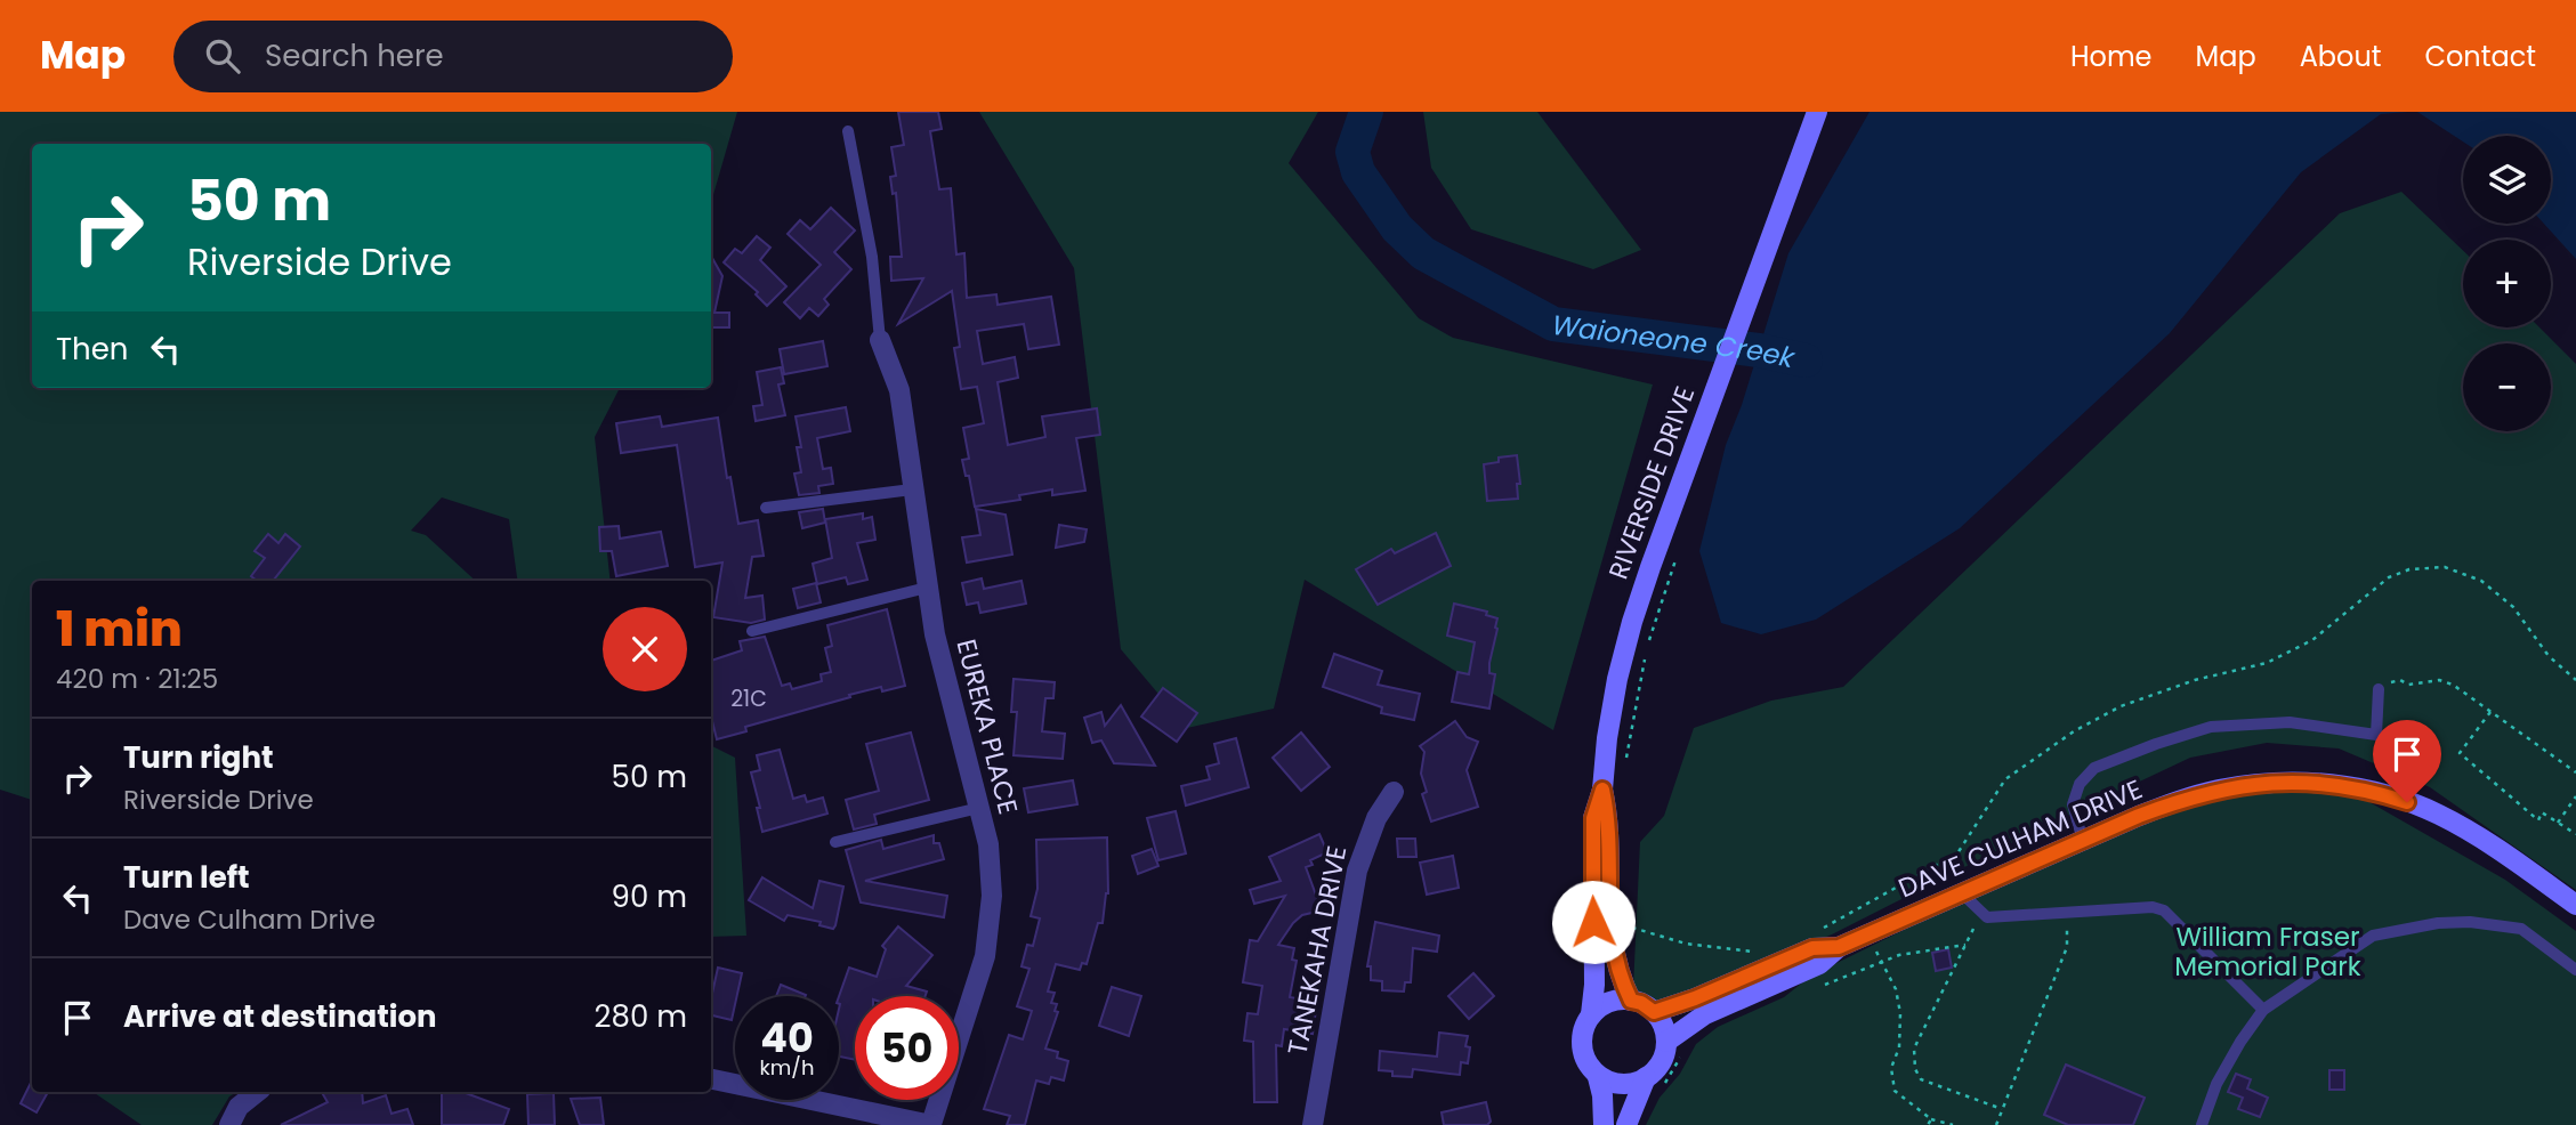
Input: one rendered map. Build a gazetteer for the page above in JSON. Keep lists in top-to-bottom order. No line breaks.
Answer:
{"streets":{"main road":["RIVERSIDE DRIVE","DAVE CULHAM DRIVE"],"street":["EUREKA PLACE","TANEKAHA DRIVE"]},"crossings":[["RIVERSIDE DRIVE","DAVE CULHAM DRIVE"]],"water":["Waioneone Creek"],"parks":["William Fraser Memorial Park"],"house_numbers":["21C"],"page":{"header":"Map","search":"Search here","nav":["Home","Map","About","Contact"],"map_buttons":["+","−"],"turn":["50 m","Riverside Drive"],"then":"Then","heading":["1 min","420 m · 21:25"],"list":[{"name":"Turn right","note":"Riverside Drive","value":"50 m"},{"name":"Turn left","note":"Dave Culham Drive","value":"90 m"},{"name":"Arrive at destination","value":"280 m"}],"speed":"40 km/h","limit":"50"}}
